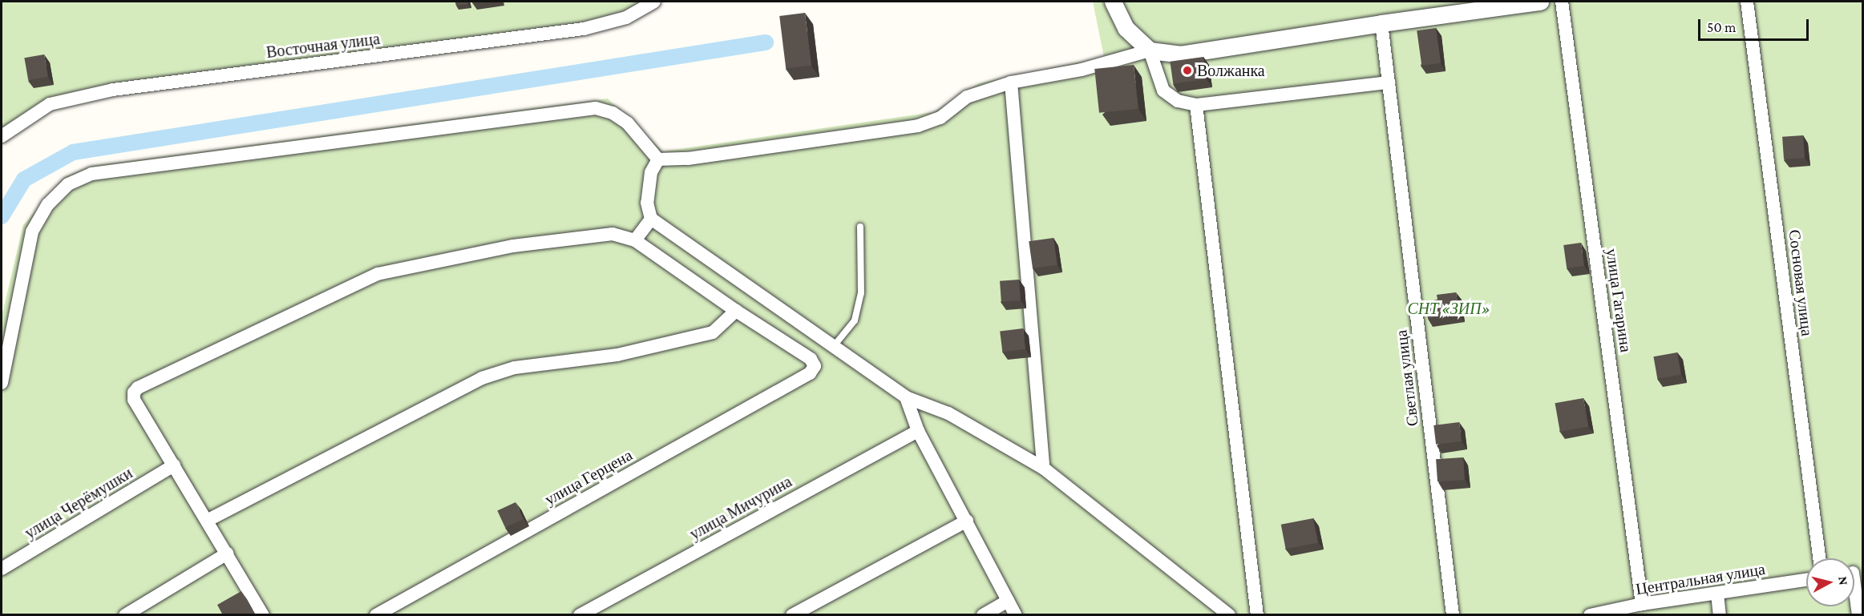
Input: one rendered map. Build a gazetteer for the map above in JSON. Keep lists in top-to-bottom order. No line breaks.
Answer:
{"streets":{"street":["Восточная улица","Сосновая улица","улица Гагарина","Светлая улица","улица Герцена","улица Черёмушки","улица Мичурина","Центральная улица"]},"crossings":[["улица Гагарина","Центральная улица"]],"parks":["СНТ «ЗИП»"],"places":["Волжанка"],"scale_bar":"50 m","north":"right"}
